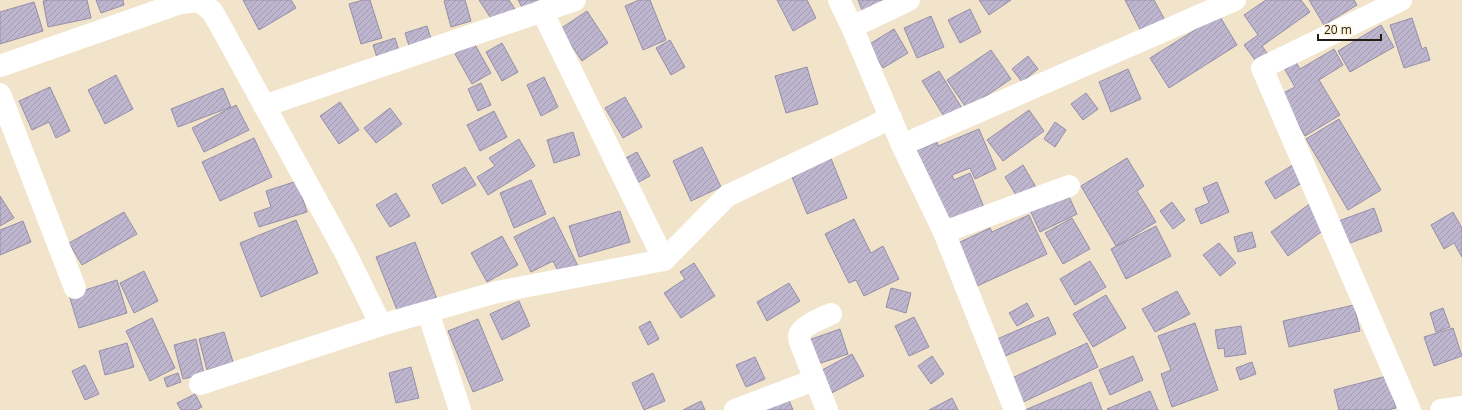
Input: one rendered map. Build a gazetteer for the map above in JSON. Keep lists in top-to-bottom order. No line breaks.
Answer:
{"scale_bar":"20 m"}
